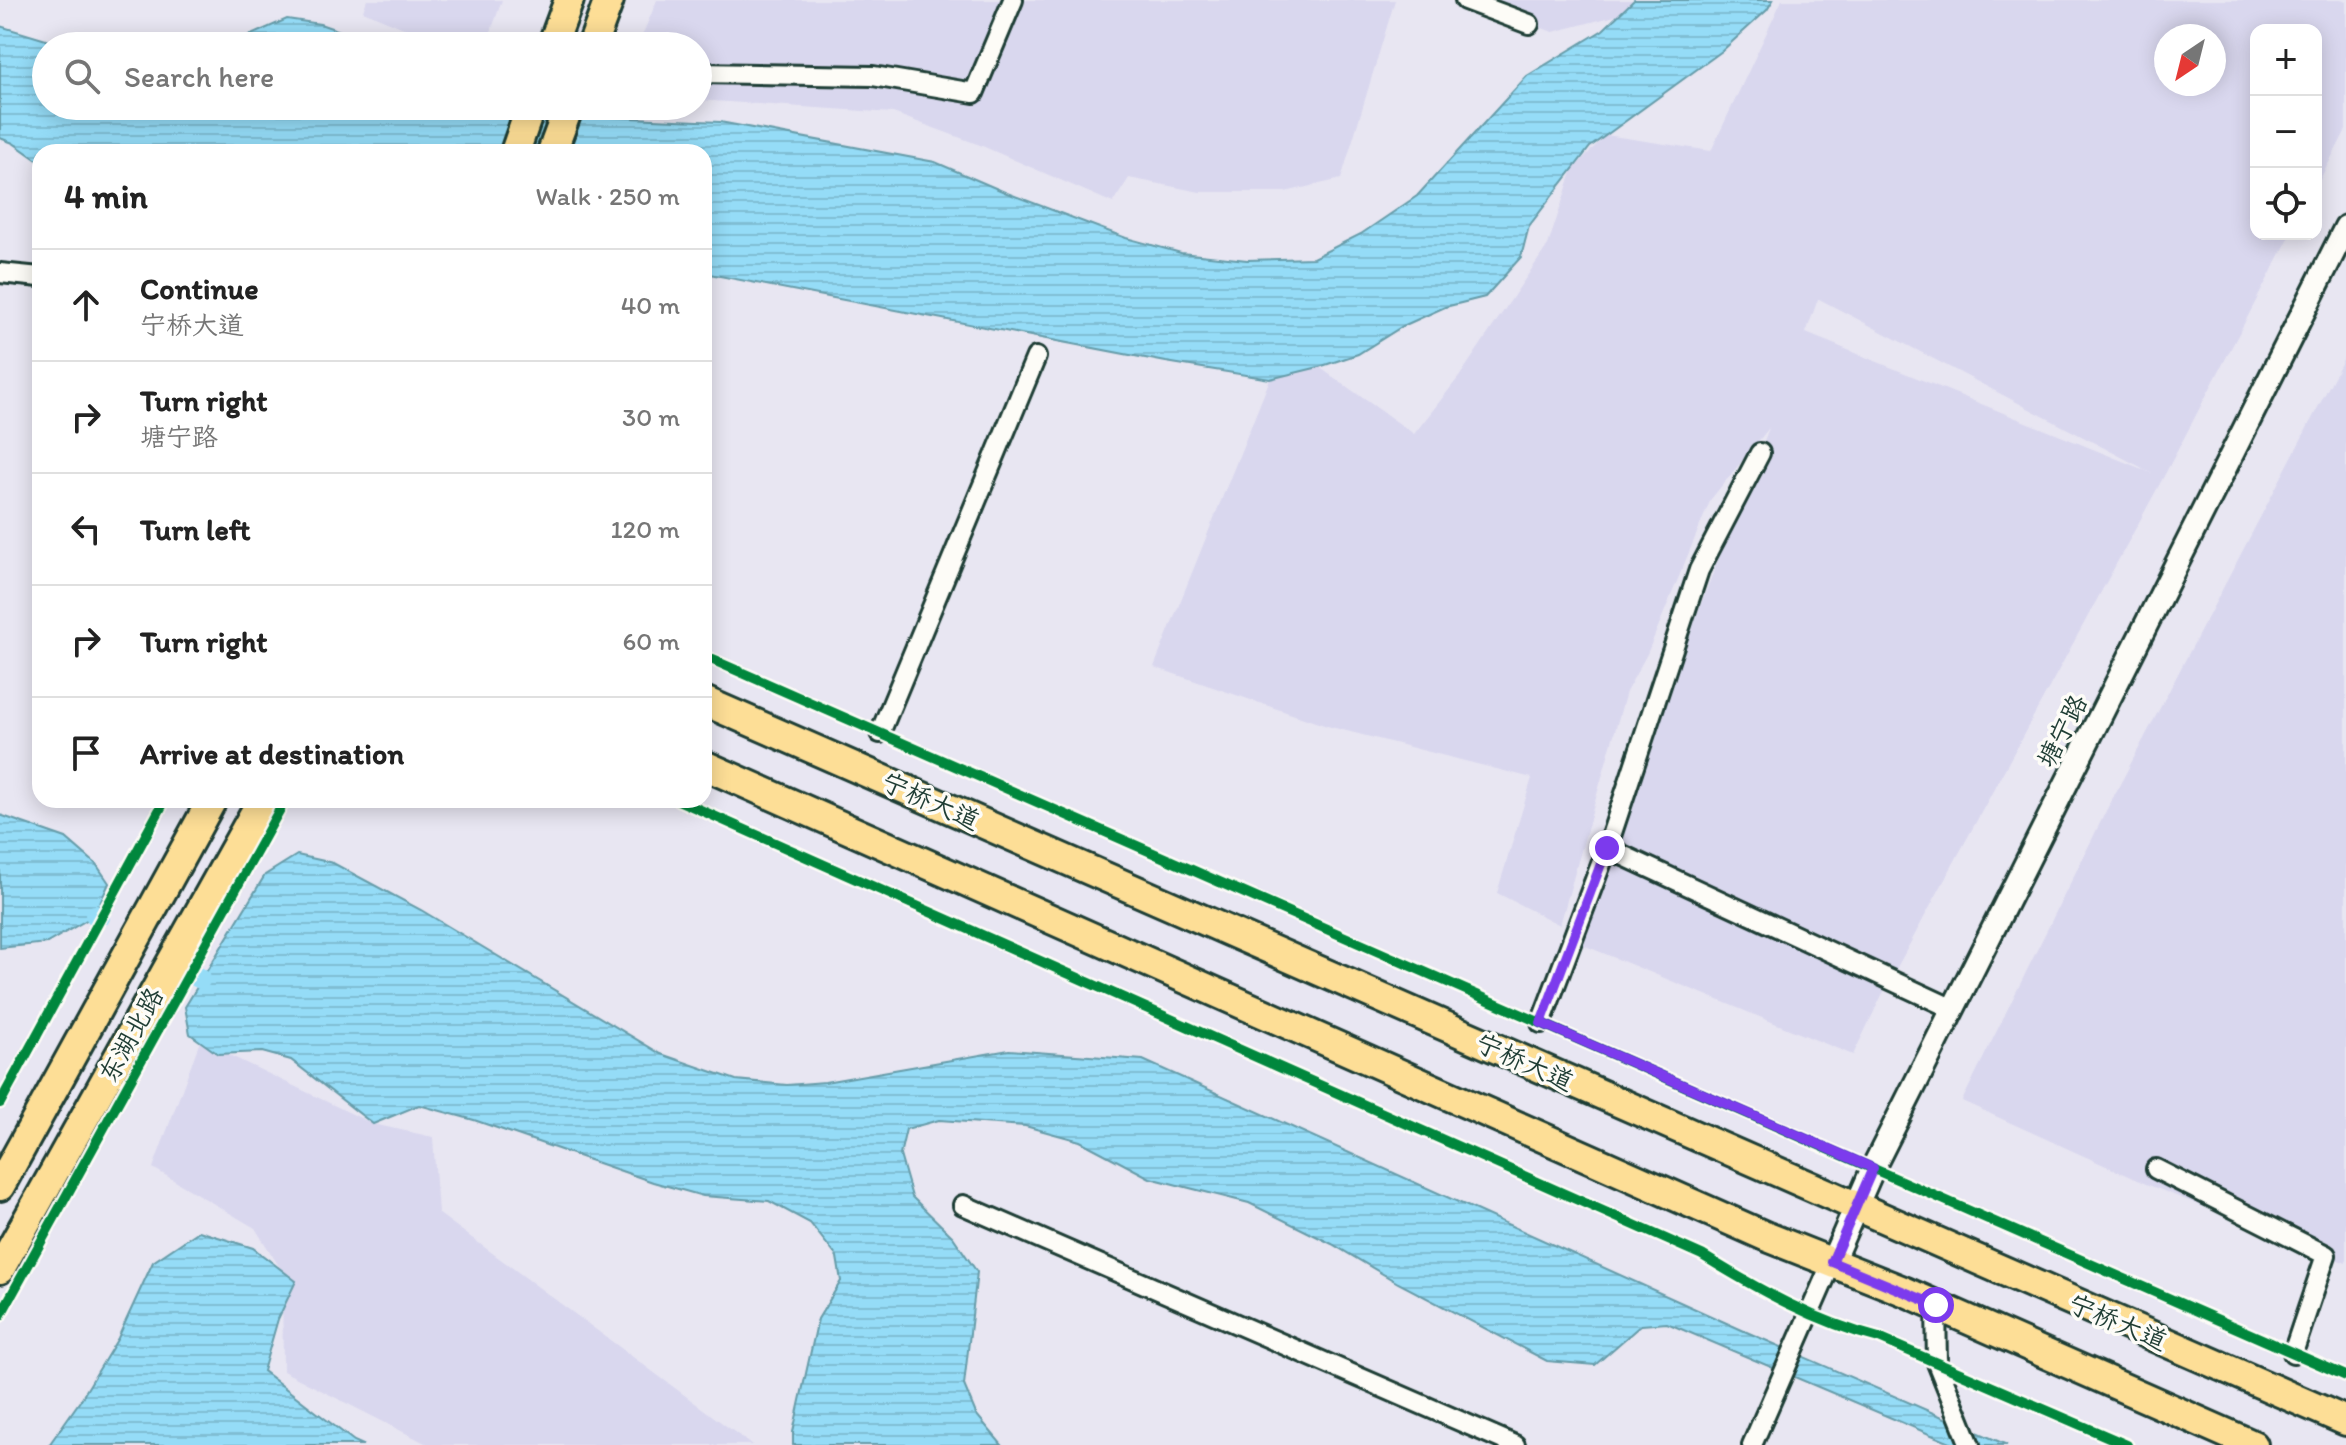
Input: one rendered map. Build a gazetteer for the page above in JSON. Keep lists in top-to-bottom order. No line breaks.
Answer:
{"streets":{"main road":["宁桥大道","东湖北路"],"street":["塘宁路"]},"crossings":[["塘宁路","宁桥大道"]],"north":"bottom left","page":{"map_buttons":["+","−"],"search":"Search here","heading":["4 min","Walk · 250 m"],"list":[["Continue","宁桥大道","40 m"],["Turn right","塘宁路","30 m"],["Turn left","120 m"],["Turn right","60 m"],"Arrive at destination"]}}
